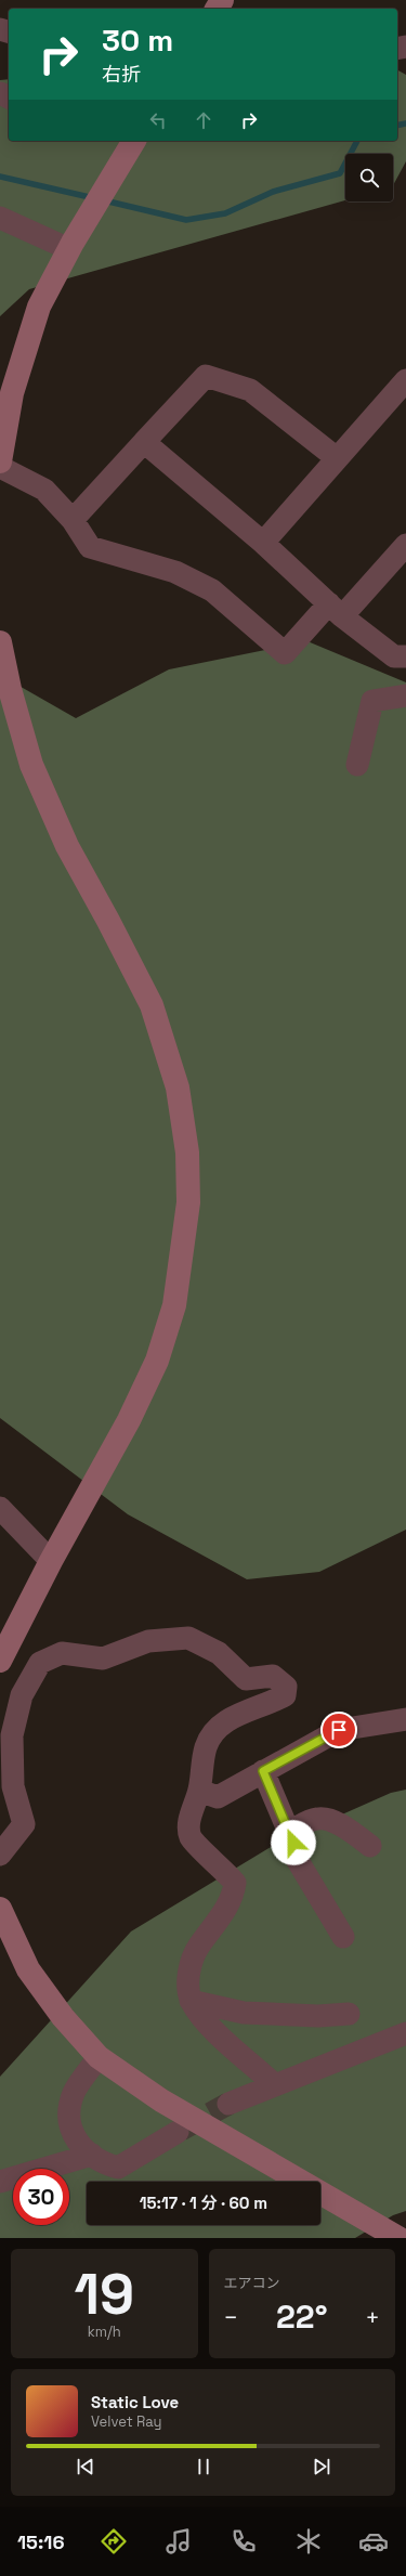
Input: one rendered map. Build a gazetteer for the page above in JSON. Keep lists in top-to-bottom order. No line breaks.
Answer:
{"page":{"turn":["30 m","右折"],"limit":"30","trip":"15:17 · 1 分 · 60 m","tile":[["19","km/h"],"エアコン"],"heat":["−","22°","+"],"song":["Static Love","Velvet Ray"],"tabs":"15:16"}}
